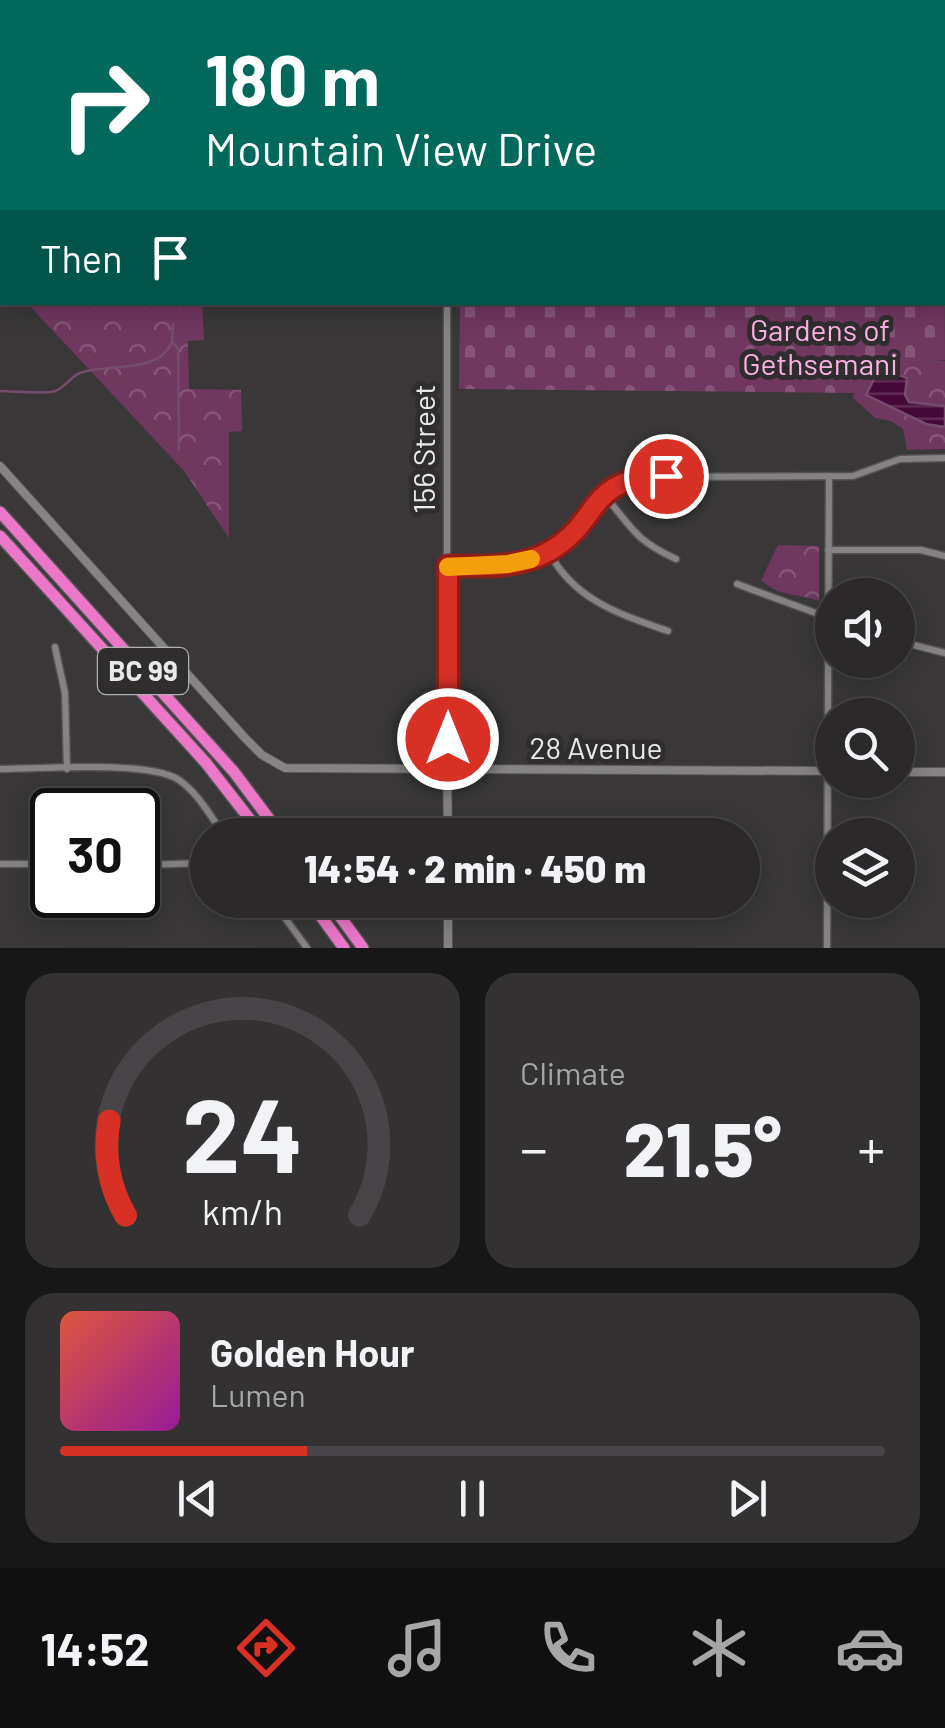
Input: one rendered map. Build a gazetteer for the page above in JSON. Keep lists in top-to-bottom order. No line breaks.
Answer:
{"streets":{"highway":["BC 99"],"street":["156 Street","28 Avenue"]},"crossings":[["156 Street","28 Avenue"]],"parks":["Gardens of Gethsemani"],"page":{"turn":["180 m","Mountain View Drive"],"then":"Then","limit":"30","trip":"14:54 · 2 min · 450 m","tile":"Climate","heat":["−","21.5°","+"],"song":["Golden Hour","Lumen"],"tabs":"14:52","gauge":["24","km/h"]}}
